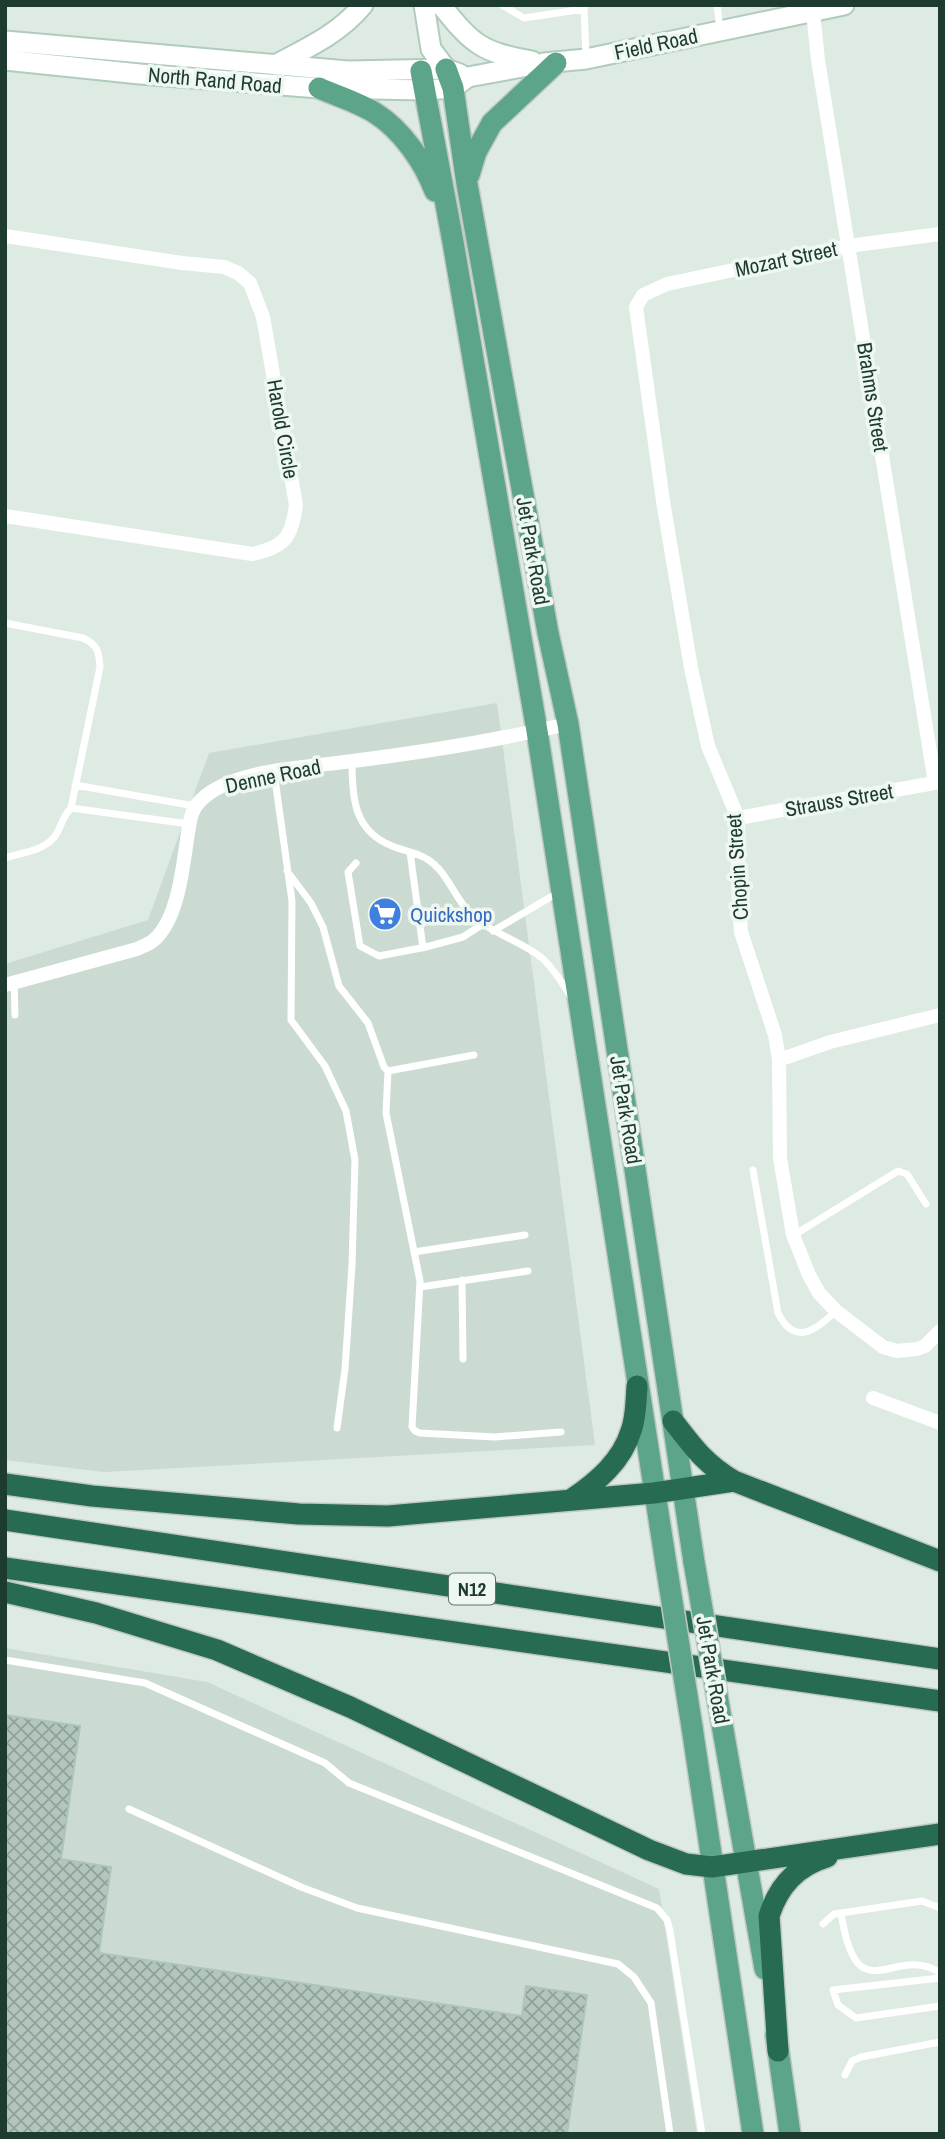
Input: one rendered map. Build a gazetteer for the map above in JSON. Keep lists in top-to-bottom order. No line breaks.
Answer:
{"streets":{"highway":["N12"],"main road":["Field Road","North Rand Road","Jet Park Road"],"street":["Mozart Street","Brahms Street","Harold Circle","Denne Road","Strauss Street","Chopin Street"]},"crossings":[["Field Road","North Rand Road"],["Field Road","Brahms Street"],["Field Road","Jet Park Road"],["North Rand Road","Jet Park Road"],["Mozart Street","Brahms Street"],["Mozart Street","Chopin Street"],["Brahms Street","Strauss Street"],["Jet Park Road","Denne Road"],["Strauss Street","Chopin Street"]],"places":{"supermarket":["Quickshop"]}}
